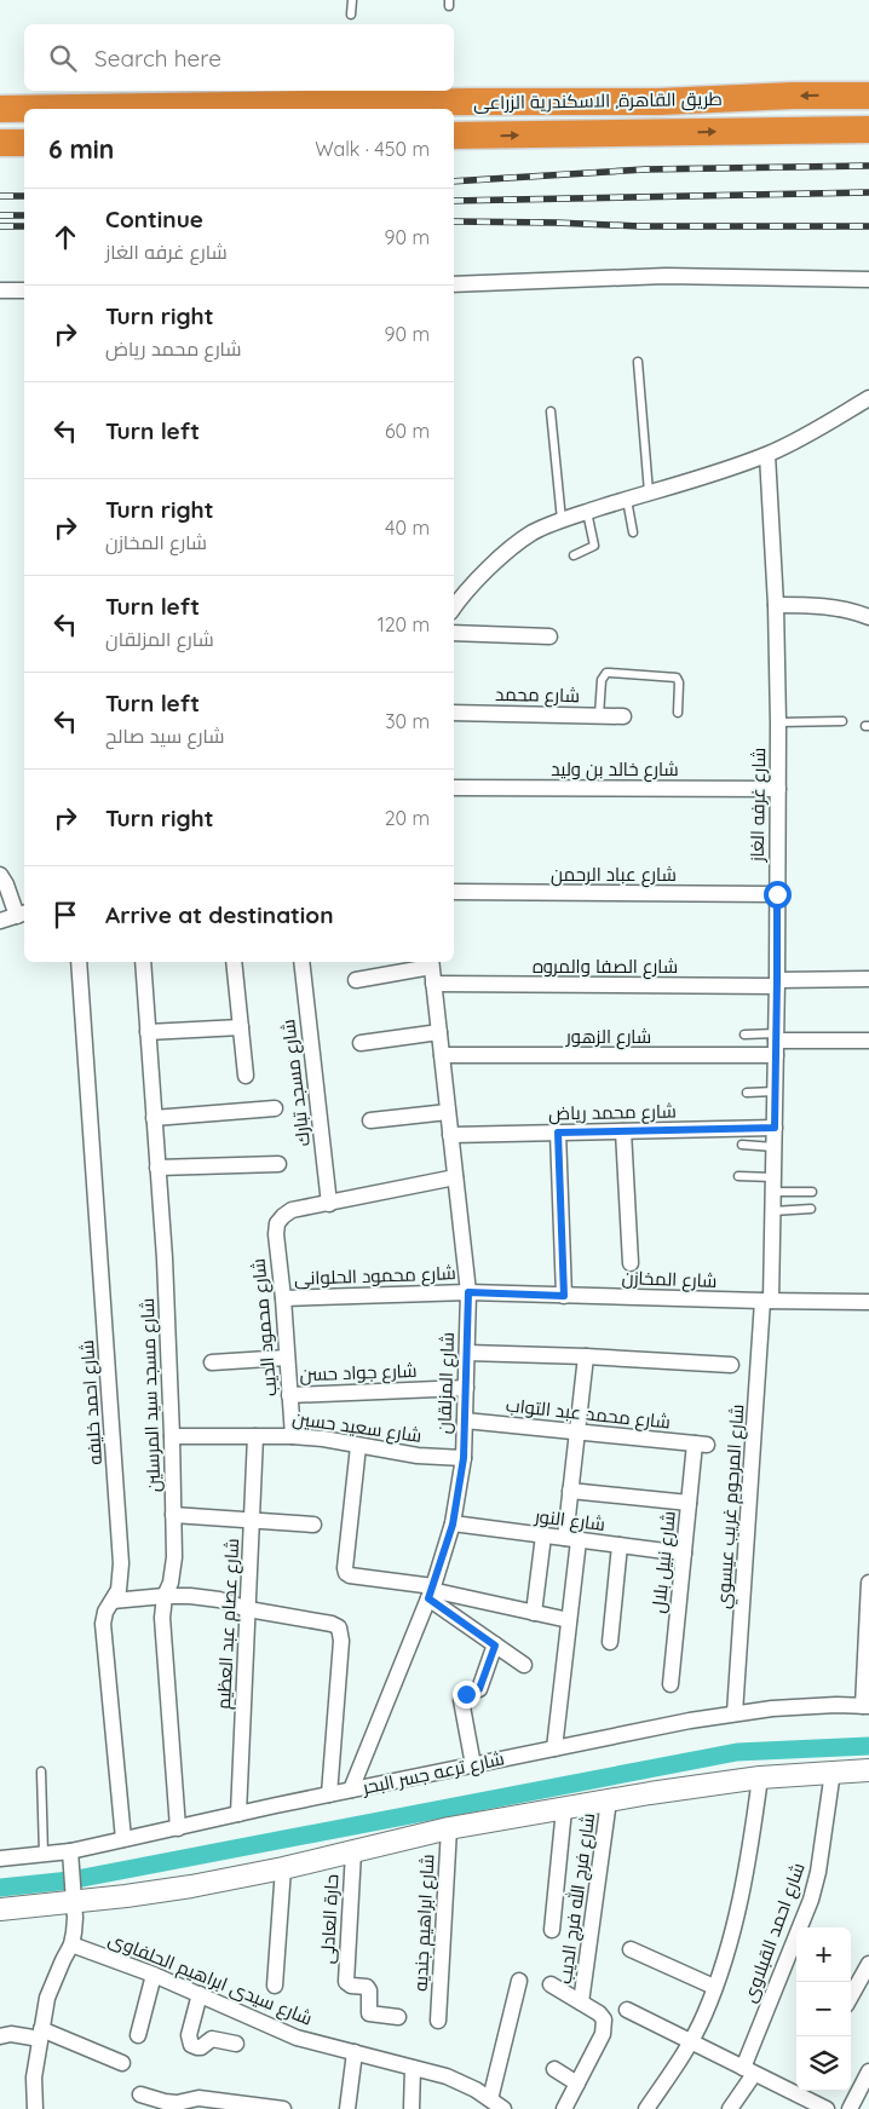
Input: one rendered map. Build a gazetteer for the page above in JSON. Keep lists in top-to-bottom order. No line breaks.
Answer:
{"streets":{"highway":["طريق القاهرة, الاسكندرية الزراعى"],"street":["شارع محمد","شارع خالد بن وليد","شارع غرفه الغاز","شارع عباد الرحمن","شارع الصفا والمروه","شارع الزهور","شارع مسجد تبارك","شارع محمد رياض","شارع محمود الحلوانى","شارع المخازن","شارع محمود الديب","شارع جواد حسن","شارع المزلقان","شارع مسجد سيد المرسلين","شارع احمد خليفه","شارع محمد عبد التواب","شارع سعيد حسين","شارع المرحوم غريب عيسوي","شارع النور","شارع نبيل بلال","شارع عصام عبد العظيم","شارع ترعه جسر البحر","شارع فرج الله فرج الديب","حارة العادلى","شارع ابراهيم جنديه","شارع احمد القبلاوى","شارع سيدى ابراهيم الحلفاوى"]},"crossings":[["شارع خالد بن وليد","شارع غرفه الغاز"],["شارع غرفه الغاز","شارع عباد الرحمن"],["شارع غرفه الغاز","شارع الصفا والمروه"],["شارع غرفه الغاز","شارع الزهور"],["شارع غرفه الغاز","شارع محمد رياض"],["شارع غرفه الغاز","شارع المخازن"],["شارع غرفه الغاز","شارع المرحوم غريب عيسوي"],["شارع الصفا والمروه","شارع المزلقان"],["شارع الزهور","شارع المزلقان"],["شارع مسجد تبارك","شارع محمود الديب"],["شارع محمد رياض","شارع المزلقان"],["شارع محمود الحلوانى","شارع المخازن"],["شارع محمود الحلوانى","شارع محمود الديب"],["شارع محمود الحلوانى","شارع المزلقان"],["شارع المخازن","شارع المزلقان"],["شارع المخازن","شارع المرحوم غريب عيسوي"],["شارع محمود الديب","شارع جواد حسن"],["شارع محمود الديب","شارع سعيد حسين"],["شارع جواد حسن","شارع المزلقان"],["شارع المزلقان","شارع محمد عبد التواب"],["شارع المزلقان","شارع سعيد حسين"],["شارع المزلقان","شارع النور"],["شارع المزلقان","شارع ترعه جسر البحر"],["شارع مسجد سيد المرسلين","شارع سعيد حسين"],["شارع مسجد سيد المرسلين","شارع ترعه جسر البحر"],["شارع احمد خليفه","شارع ترعه جسر البحر"],["شارع محمد عبد التواب","شارع نبيل بلال"],["شارع سعيد حسين","شارع عصام عبد العظيم"],["شارع المرحوم غريب عيسوي","شارع ترعه جسر البحر"],["شارع النور","شارع نبيل بلال"],["شارع عصام عبد العظيم","شارع ترعه جسر البحر"]],"page":{"search":"Search here","heading":["6 min","Walk · 450 m"],"list":[["Continue","شارع غرفه الغاز","90 m"],["Turn right","شارع محمد رياض","90 m"],["Turn left","60 m"],["Turn right","شارع المخازن","40 m"],["Turn left","شارع المزلقان","120 m"],["Turn left","شارع سيد صالح","30 m"],["Turn right","20 m"],"Arrive at destination"],"map_buttons":["+","−"]}}
